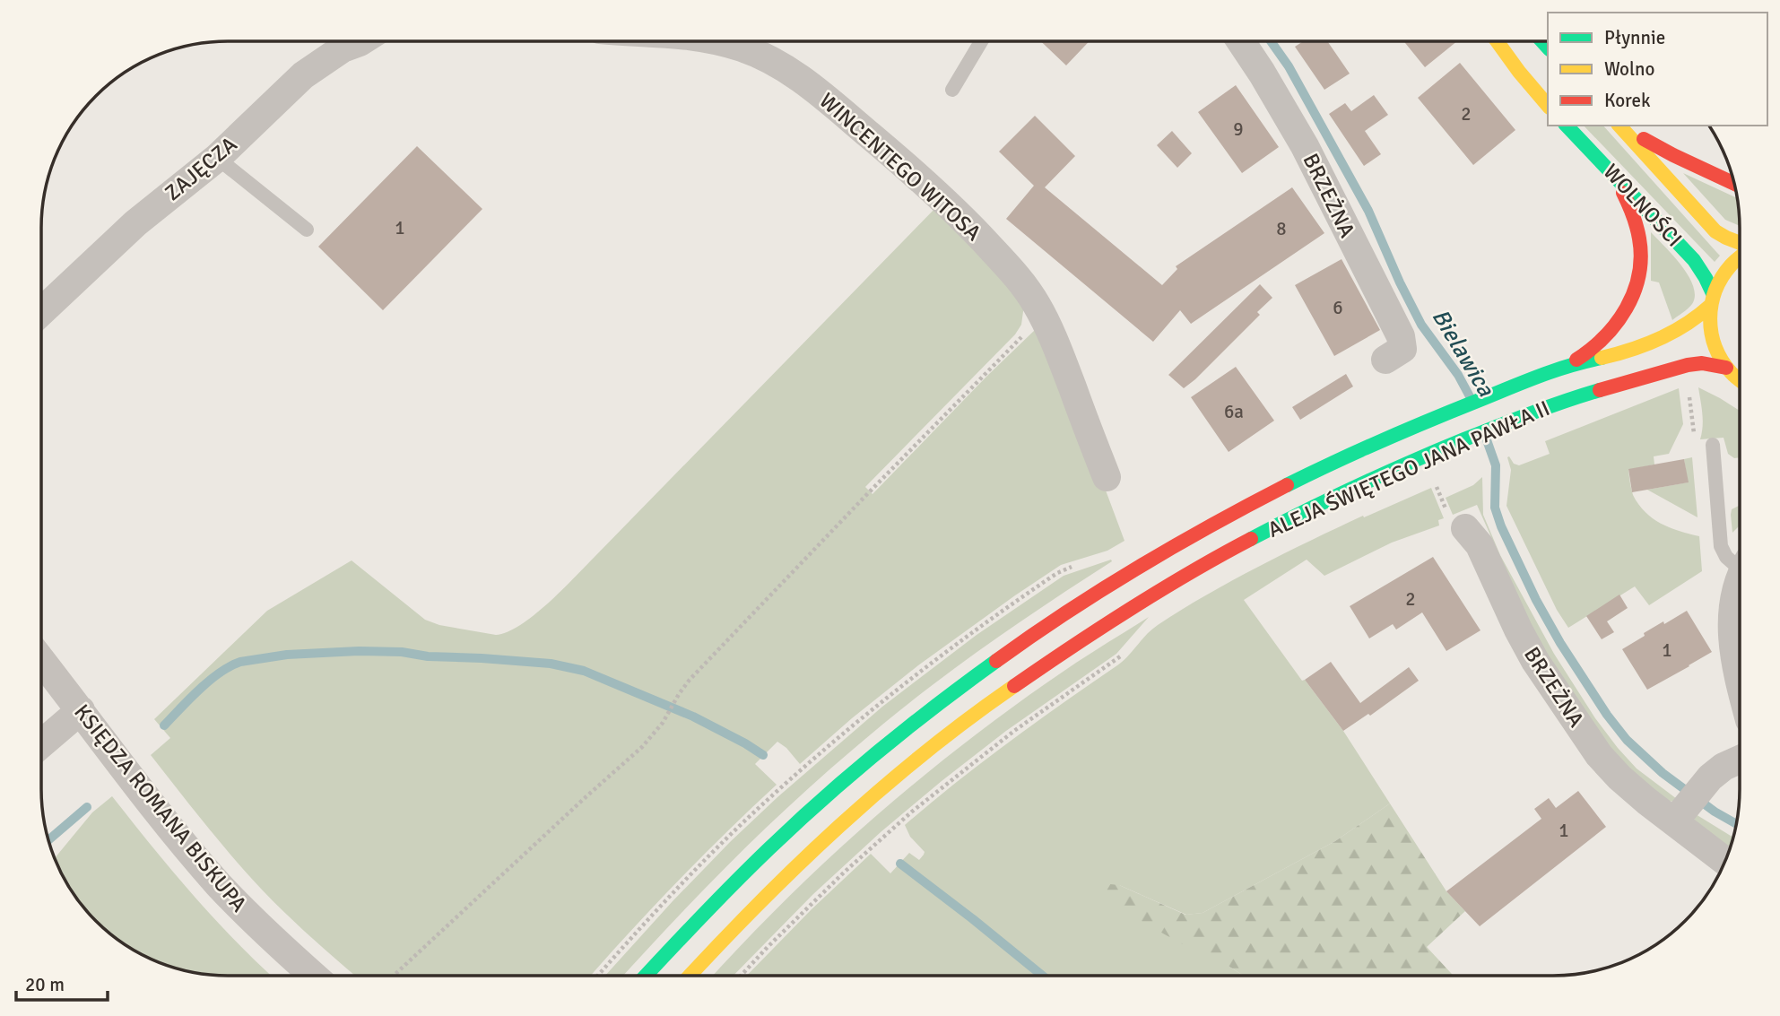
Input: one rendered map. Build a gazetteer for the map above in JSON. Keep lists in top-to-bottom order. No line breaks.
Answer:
{"streets":{"main road":["WOLNOŚCI","ALEJA ŚWIĘTEGO JANA PAWŁA II"],"street":["WINCENTEGO WITOSA","ZAJĘCZA","BRZEŻNA","KSIĘDZA ROMANA BISKUPA"]},"crossings":[["WOLNOŚCI","ALEJA ŚWIĘTEGO JANA PAWŁA II"]],"water":["Bielawica"],"house_numbers":["2","9","1","8","6","6a","2","1","1"],"legend":["Płynnie","Wolno","Korek"],"scale_bar":"20 m"}
